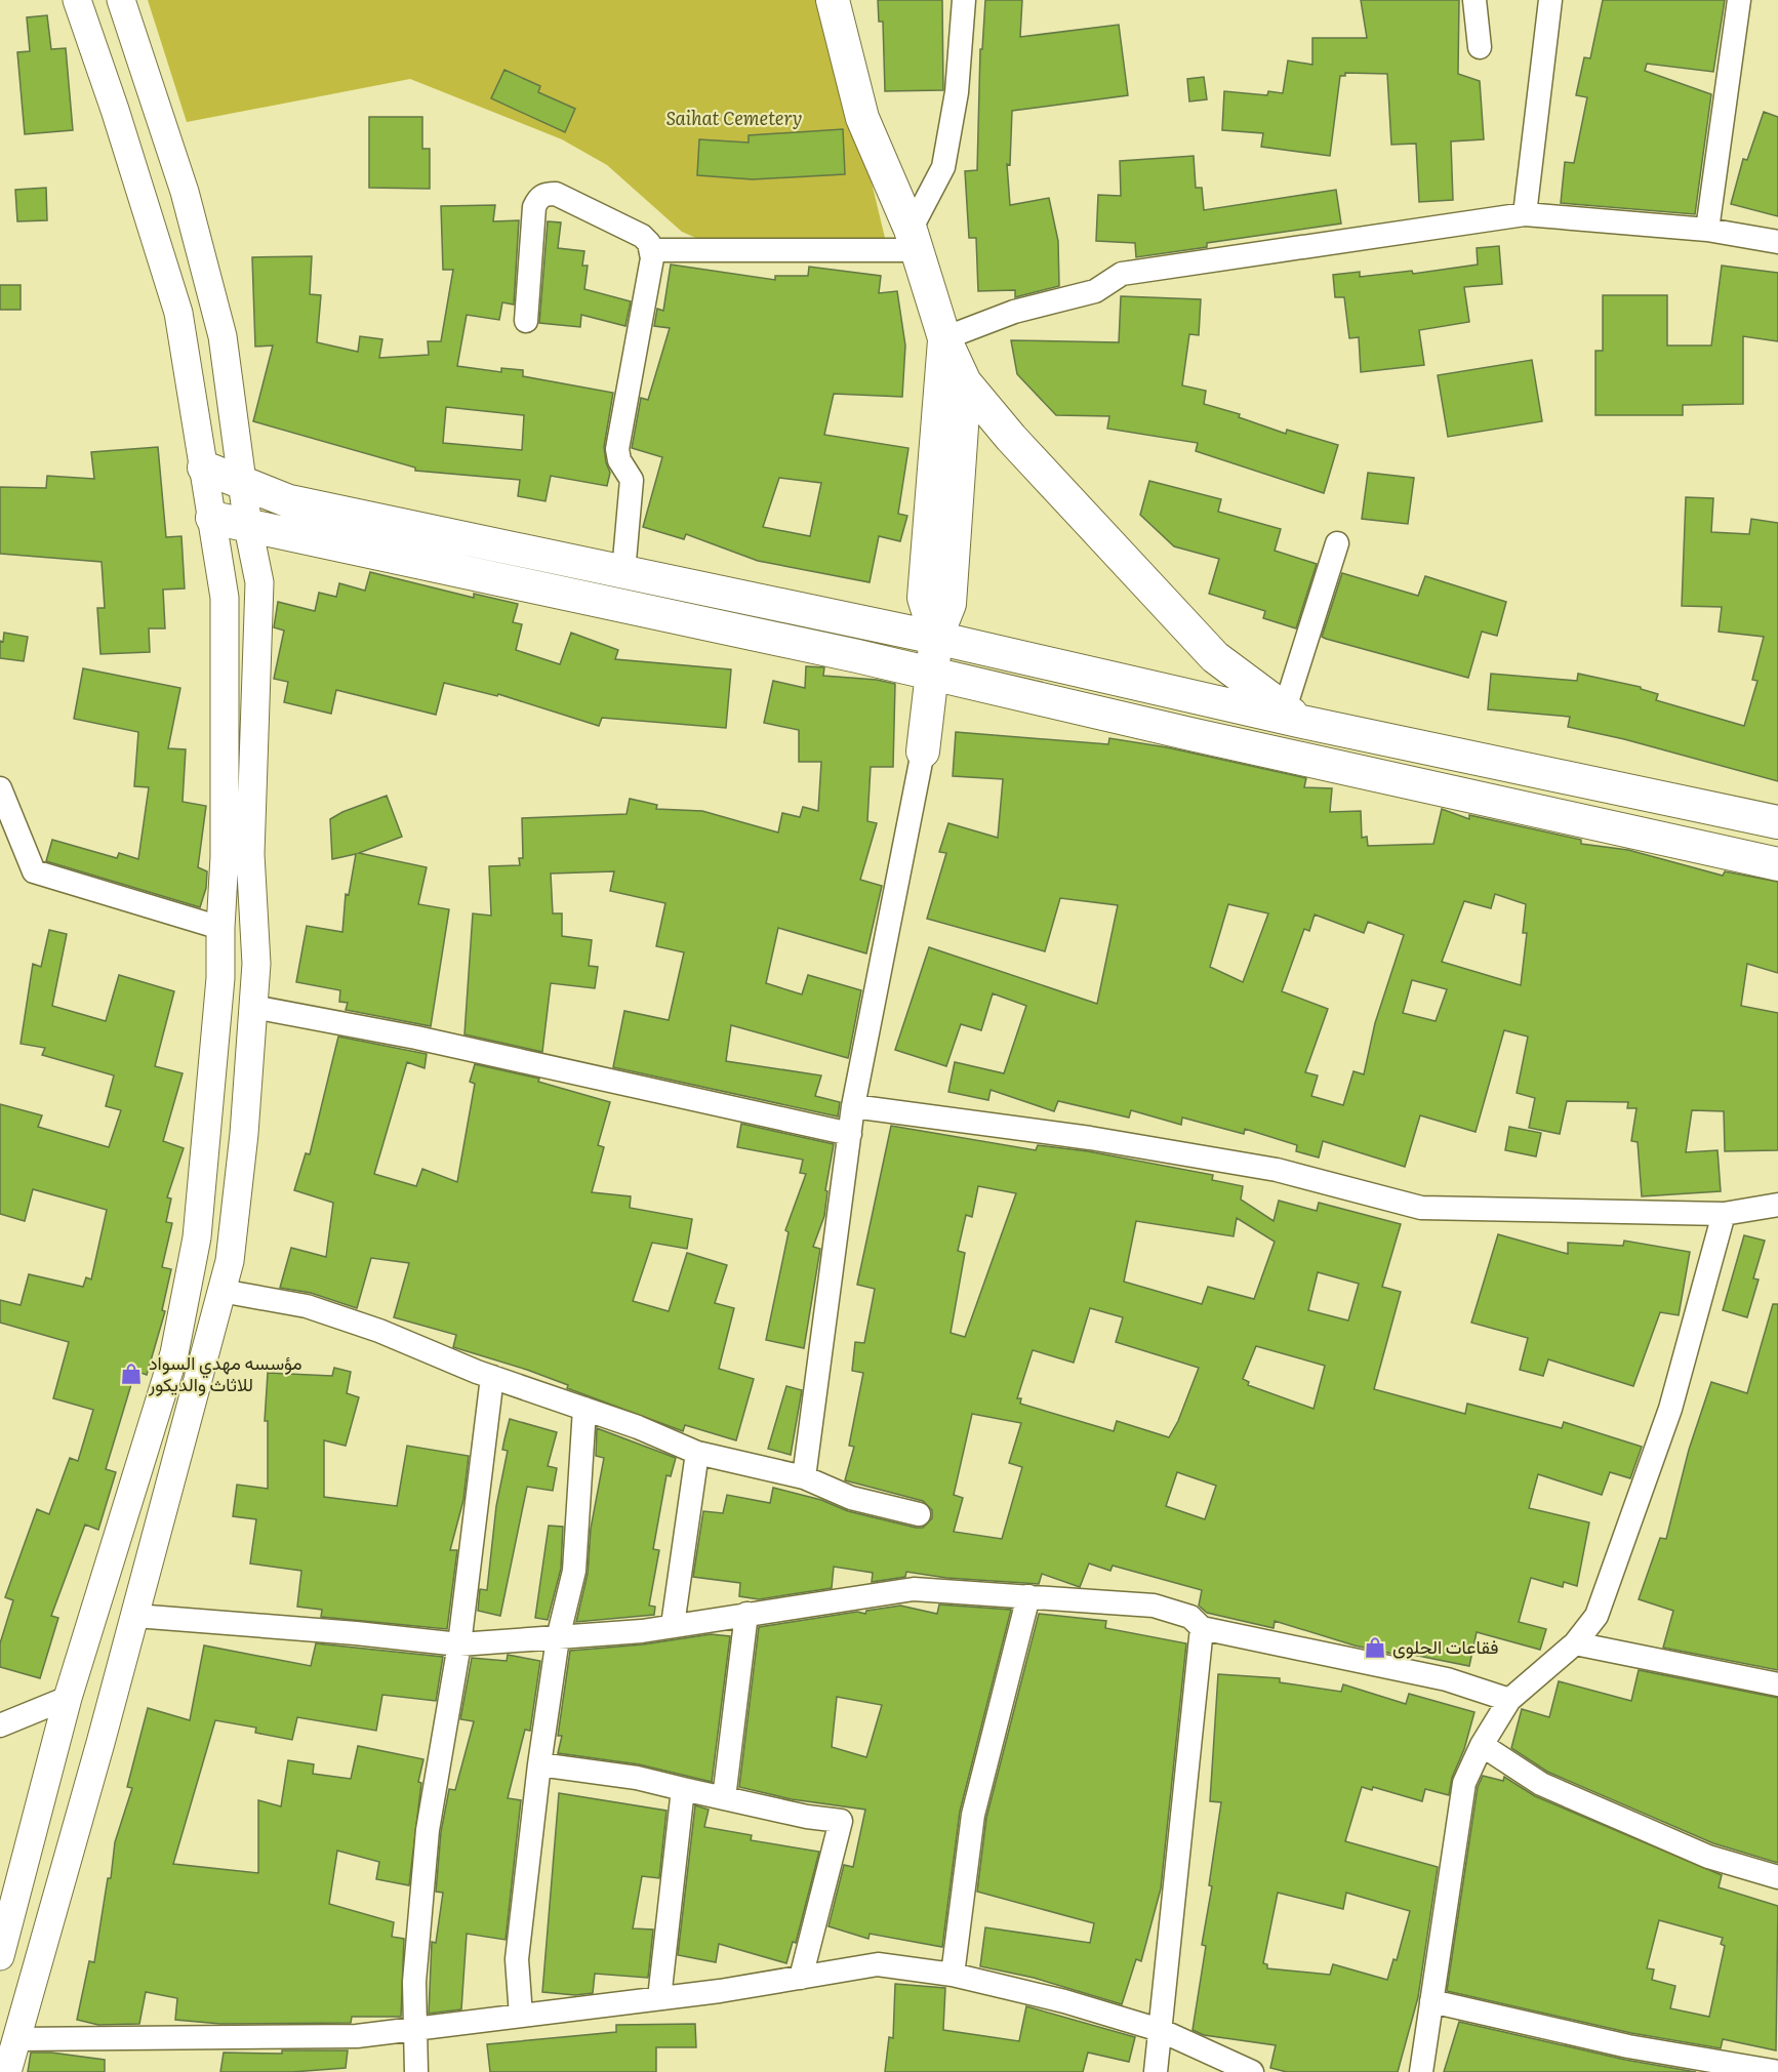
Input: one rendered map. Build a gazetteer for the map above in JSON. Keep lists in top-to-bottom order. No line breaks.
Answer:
{"parks":["Saihat Cemetery"],"places":{"shop":["مؤسسه مهدي السواد للاثاث والديكور","فقاعات الحلوى"]}}
